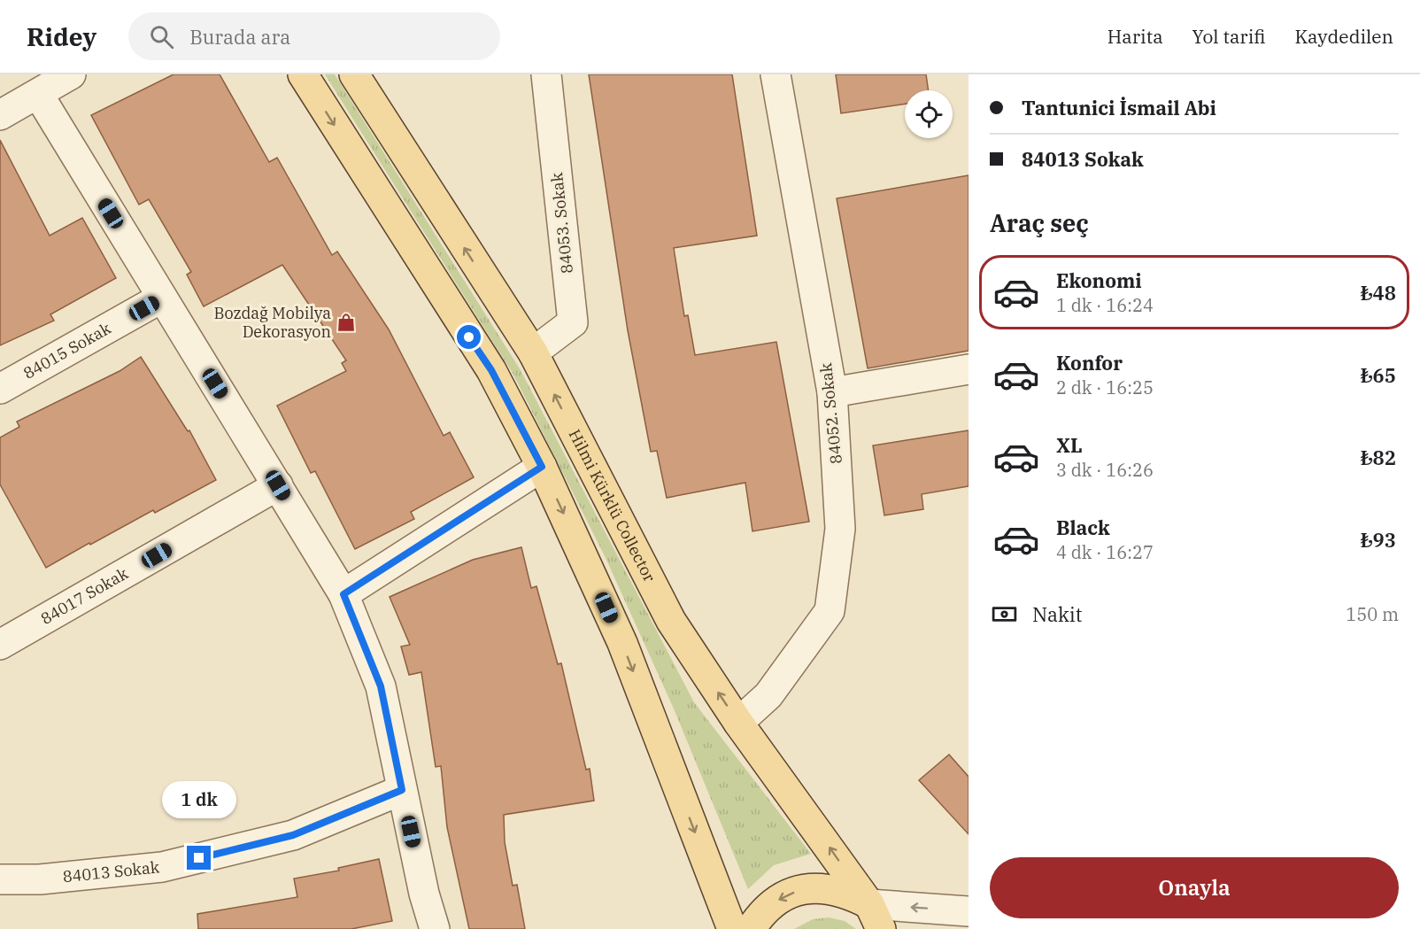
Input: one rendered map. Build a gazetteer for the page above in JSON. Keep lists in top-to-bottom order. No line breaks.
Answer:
{"streets":{"main road":["Hilmi Kürklü Collector"],"street":["84053. Sokak","84015 Sokak","84052. Sokak","84017 Sokak","84013 Sokak"]},"crossings":[["84053. Sokak","Hilmi Kürklü Collector"],["84052. Sokak","Hilmi Kürklü Collector"]],"places":{"shop":["Bozdağ Mobilya Dekorasyon"]},"page":{"header":"Ridey","search":"Burada ara","nav":["Harita","Yol tarifi","Kaydedilen"],"banner":["Tantunici İsmail Abi","84013 Sokak"],"heading":"Araç seç","list":[{"name":"Ekonomi","note":"1 dk · 16:24","value":"₺48"},{"name":"Konfor","note":"2 dk · 16:25","value":"₺65"},{"name":"XL","note":"3 dk · 16:26","value":"₺82"},{"name":"Black","note":"4 dk · 16:27","value":"₺93"}],"pay":["Nakit","150 m"],"bubble":"1 dk","buttons":"Onayla"}}
